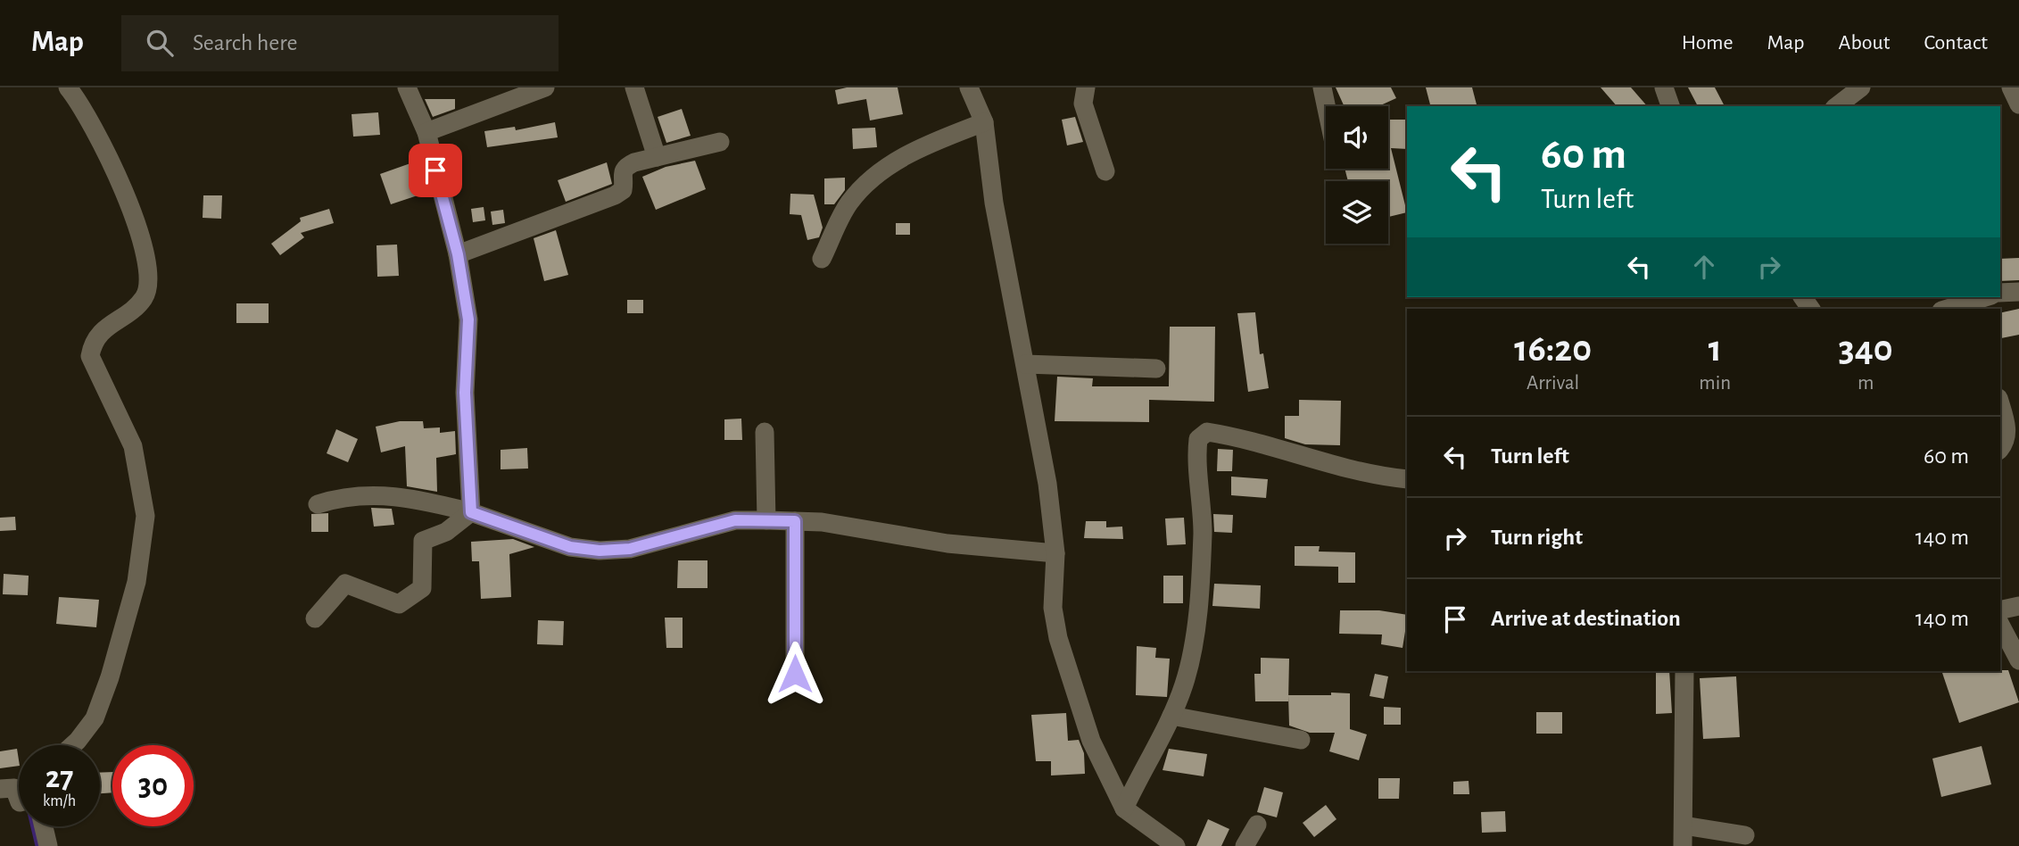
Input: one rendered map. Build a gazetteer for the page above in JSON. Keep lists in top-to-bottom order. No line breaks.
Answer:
{"page":{"header":"Map","search":"Search here","nav":["Home","Map","About","Contact"],"turn":["60 m","Turn left"],"eta":["16:20","Arrival","1","min","340","m"],"list":[{"name":"Turn left","value":"60 m"},{"name":"Turn right","value":"140 m"},{"name":"Arrive at destination","value":"140 m"}],"speed":"27 km/h","limit":"30"}}
